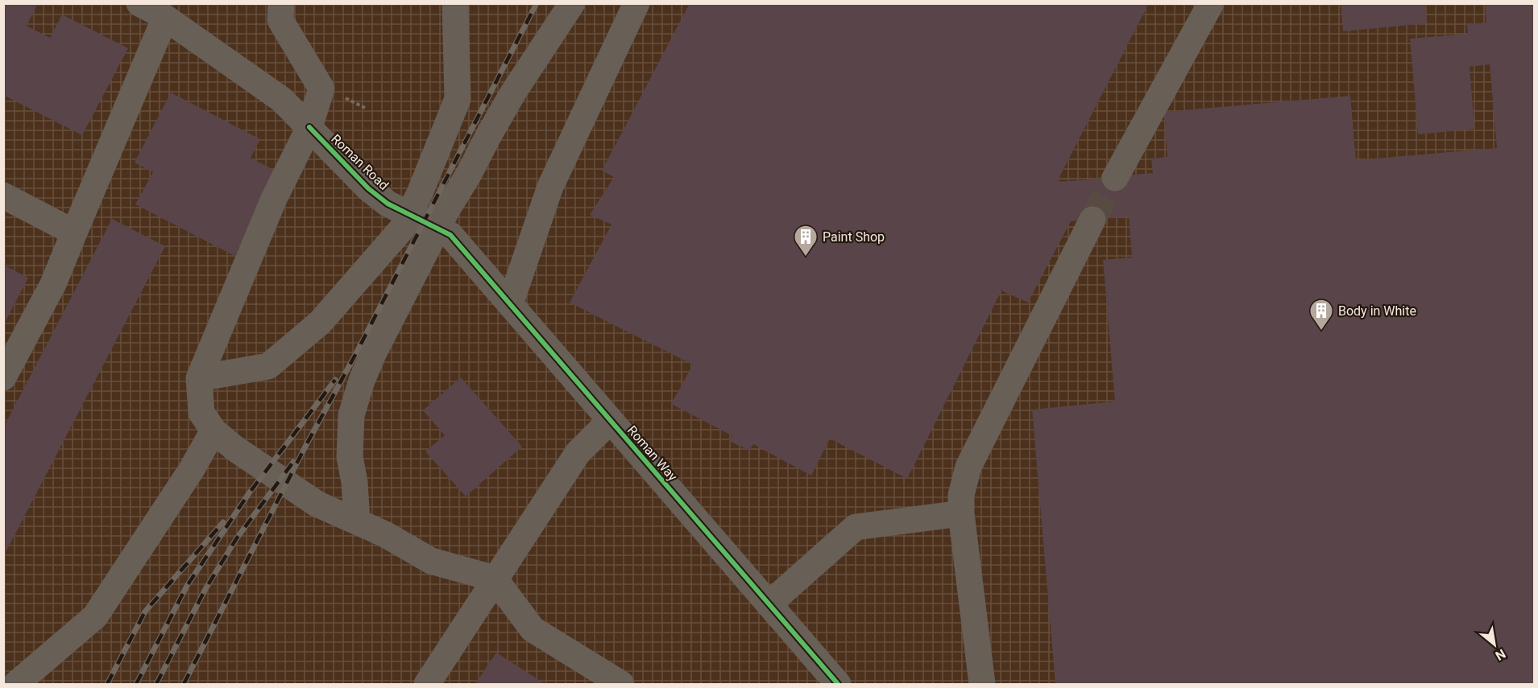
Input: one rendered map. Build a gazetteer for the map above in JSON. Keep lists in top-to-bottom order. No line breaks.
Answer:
{"streets":{"street":["Roman Road","Roman Way"]},"crossings":[["Roman Road","Roman Way"]],"places":{"building":["Paint Shop","Body in White"]},"north":"bottom right"}
